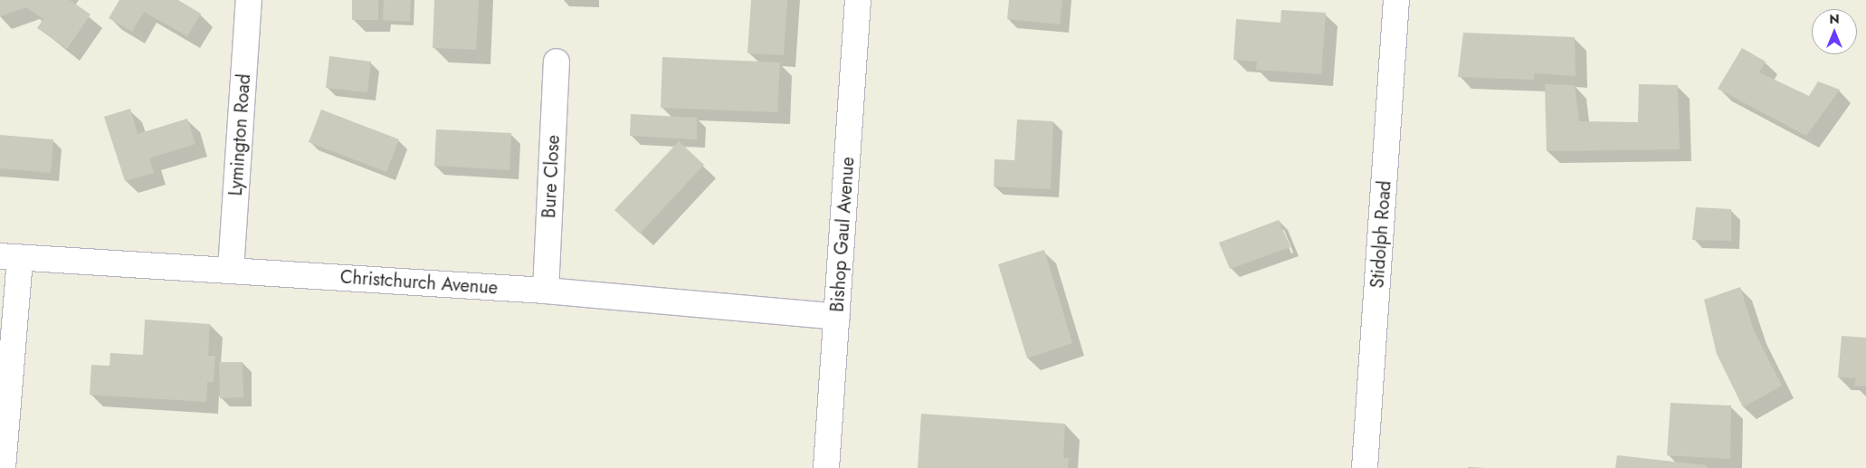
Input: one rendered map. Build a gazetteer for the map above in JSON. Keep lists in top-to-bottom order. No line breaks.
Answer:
{"streets":{"street":["Lymington Road","Bure Close","Bishop Gaul Avenue","Stidolph Road","Christchurch Avenue"]},"crossings":[["Lymington Road","Christchurch Avenue"],["Bure Close","Christchurch Avenue"],["Bishop Gaul Avenue","Christchurch Avenue"]],"north":"top"}
